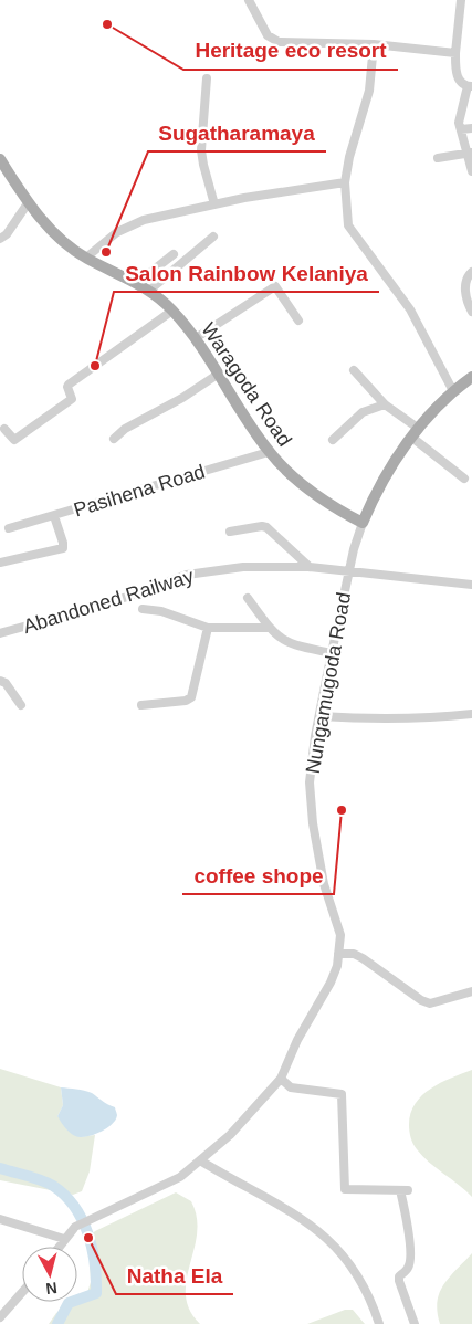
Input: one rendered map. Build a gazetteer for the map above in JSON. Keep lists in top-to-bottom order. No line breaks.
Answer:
{"streets":{"main road":["Waragoda Road"],"street":["Pasihena Road","Abandoned Railway","Nungamugoda Road"]},"crossings":[["Waragoda Road","Pasihena Road"],["Waragoda Road","Nungamugoda Road"],["Abandoned Railway","Nungamugoda Road"]],"places":["Heritage eco resort","Sugatharamaya","Salon Rainbow Kelaniya","coffee shope","Natha Ela"],"north":"bottom"}
